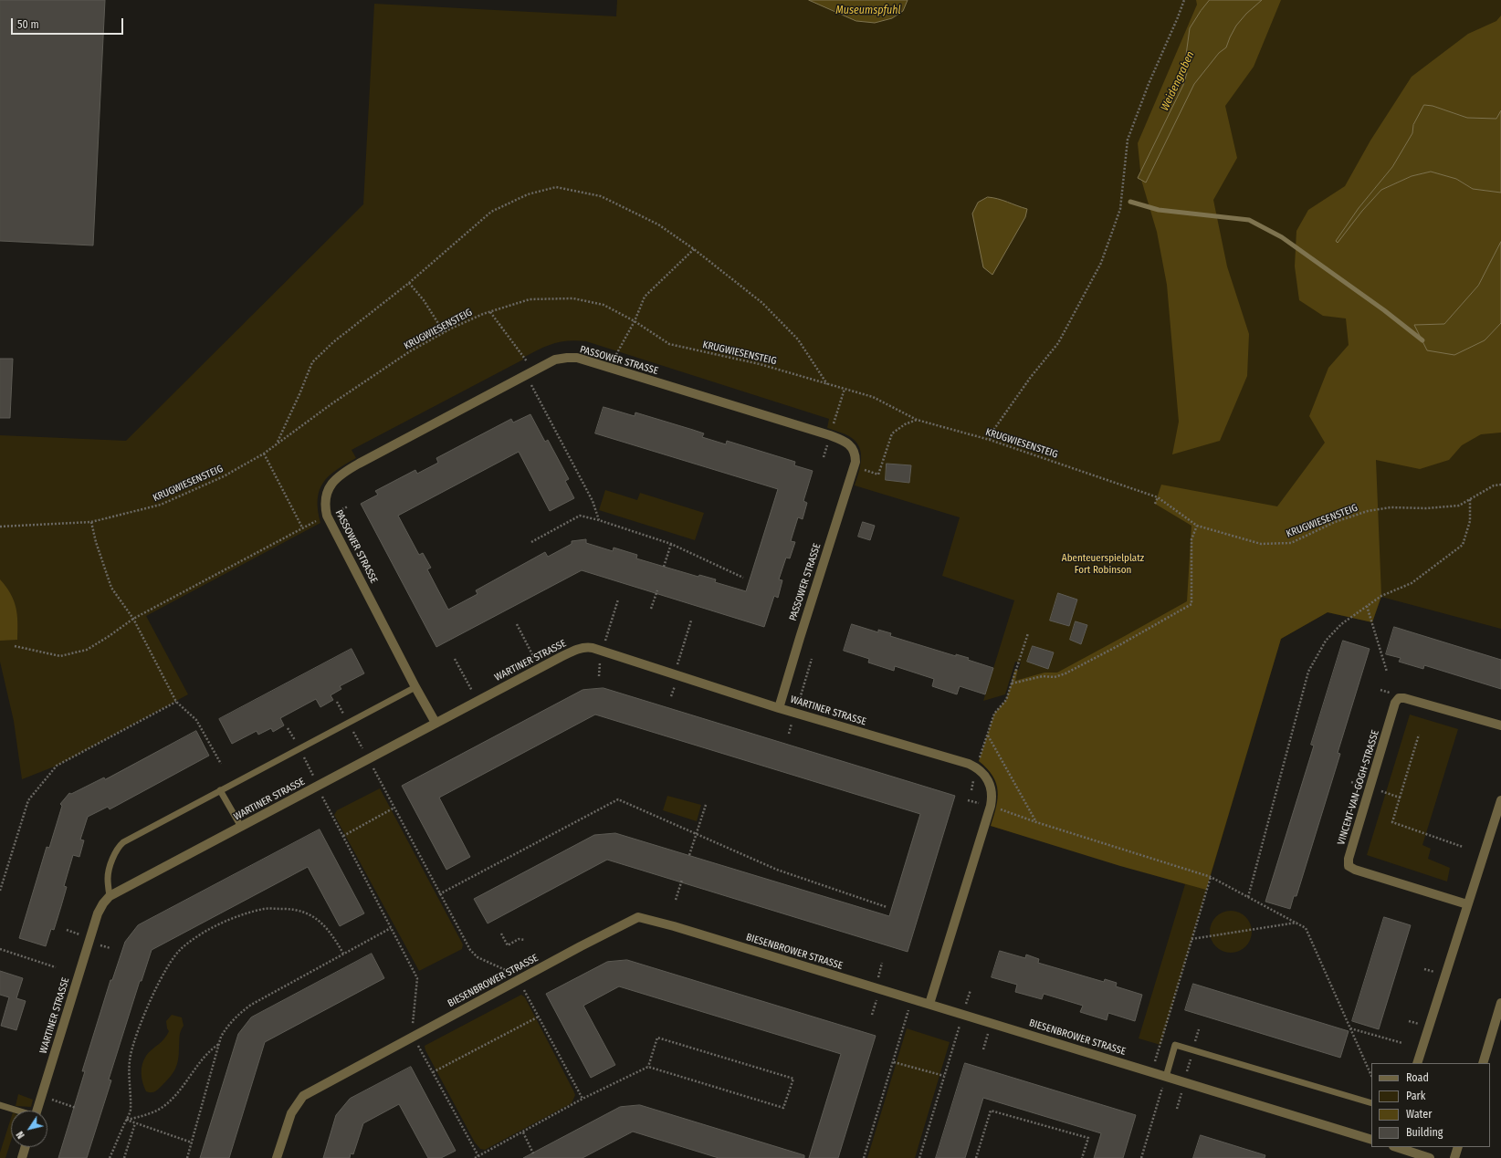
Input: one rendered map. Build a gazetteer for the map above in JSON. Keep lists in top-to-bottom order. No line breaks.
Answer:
{"streets":{"street":["PASSOWER STRASSE","WARTINER STRASSE","VINCENT-VAN-GOGH-STRASSE","BIESENBROWER STRASSE"],"path":["KRUGWIESENSTEIG"]},"crossings":[["PASSOWER STRASSE","WARTINER STRASSE"]],"water":["Museumspfuhl","Weidengraben"],"parks":["Abenteuerspielplatz Fort Robinson"],"legend":["Road","Park","Water","Building"],"scale_bar":"50 m","north":"bottom left"}
